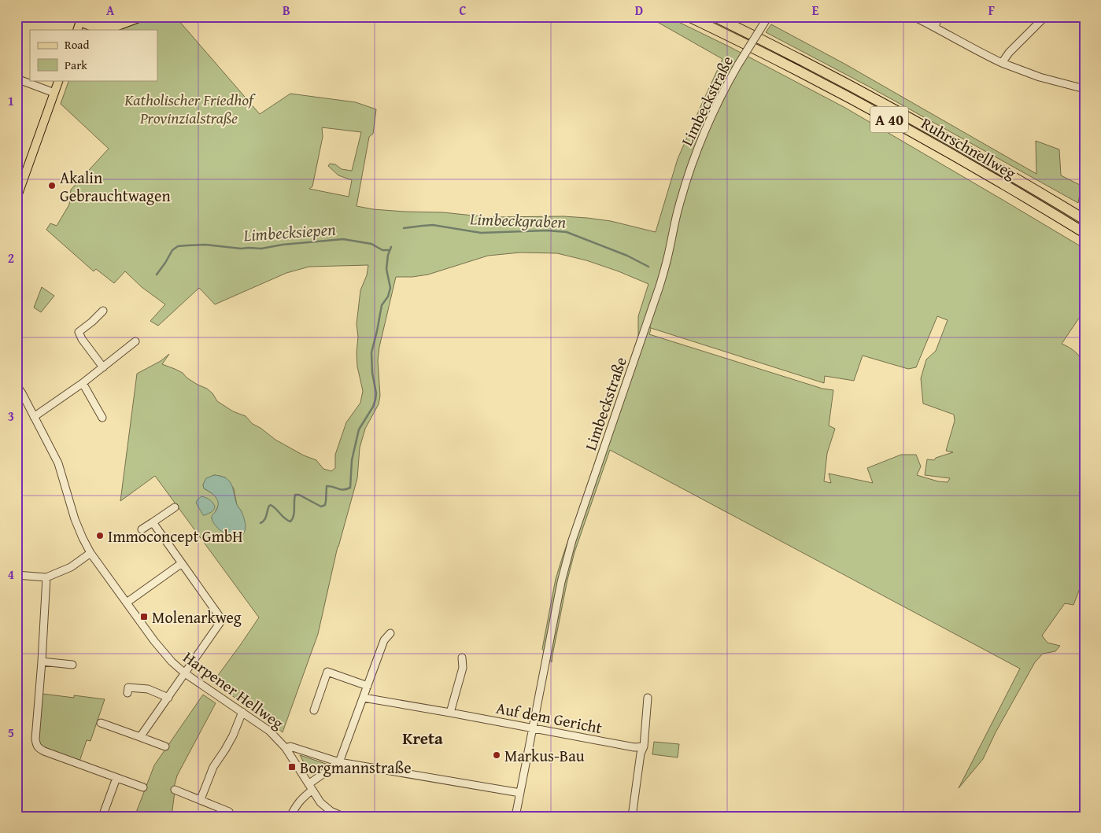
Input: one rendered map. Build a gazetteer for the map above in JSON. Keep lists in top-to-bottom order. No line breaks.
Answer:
{"streets":{"highway":["A 40","Ruhrschnellweg"],"street":["Limbeckstraße","Harpener Hellweg","Auf dem Gericht"]},"crossings":[["Limbeckstraße","Auf dem Gericht"]],"districts":["Kreta"],"water":["Limbeckgraben","Limbecksiepen"],"parks":["Katholischer Friedhof Provinzialstraße"],"places":{"other":["Akalin Gebrauchtwagen","Immoconcept GmbH","Markus-Bau"],"transit":["Molenarkweg","Borgmannstraße"]},"legend":["Road","Park"],"grid":{"columns":["A","B","C","D","E","F"],"rows":["1","2","3","4","5"]}}
